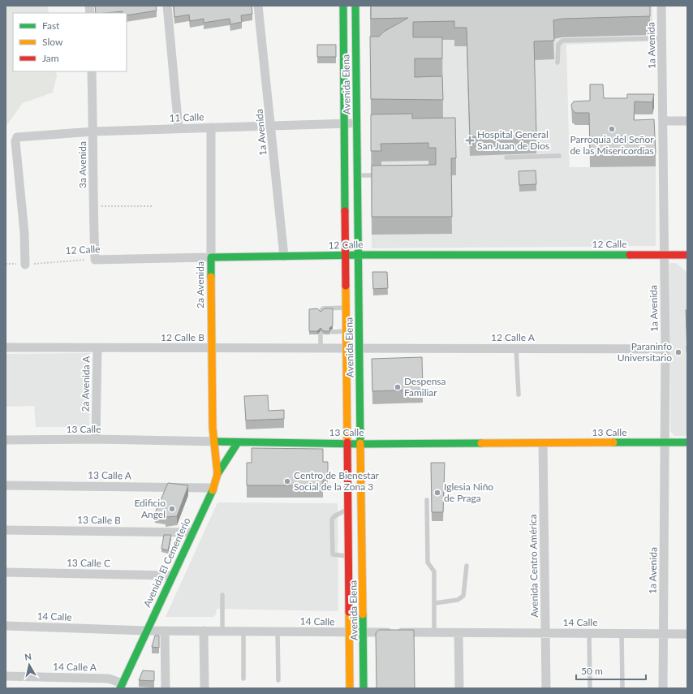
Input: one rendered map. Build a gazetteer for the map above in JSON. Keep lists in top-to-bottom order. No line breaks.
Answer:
{"streets":{"main road":["Avenida Elena","12 Calle","2a Avenida","13 Calle","Avenida El Cementerio"],"street":["1a Avenida","11 Calle","3a Avenida","12 Calle B","12 Calle A","2a Avenida A","13 Calle A","13 Calle B","13 Calle C","Avenida Centro América","14 Calle","14 Calle A"]},"crossings":[["1a Avenida","11 Calle"],["1a Avenida","12 Calle"],["1a Avenida","12 Calle A"],["1a Avenida","13 Calle"],["1a Avenida","14 Calle"],["Avenida Elena","11 Calle"],["Avenida Elena","12 Calle"],["Avenida Elena","12 Calle B"],["Avenida Elena","12 Calle A"],["Avenida Elena","13 Calle"],["Avenida Elena","14 Calle"],["11 Calle","3a Avenida"],["11 Calle","12 Calle"],["11 Calle","2a Avenida"],["3a Avenida","12 Calle"],["12 Calle","2a Avenida"],["2a Avenida","12 Calle B"],["2a Avenida","13 Calle"],["2a Avenida","Avenida El Cementerio"],["12 Calle B","12 Calle A"],["12 Calle B","2a Avenida A"],["2a Avenida A","13 Calle"],["13 Calle","Avenida El Cementerio"],["13 Calle","Avenida Centro América"],["13 Calle A","Avenida El Cementerio"],["13 Calle B","Avenida El Cementerio"],["Avenida El Cementerio","13 Calle C"],["Avenida El Cementerio","14 Calle"],["Avenida El Cementerio","14 Calle A"],["Avenida Centro América","14 Calle"]],"places":{"other":["Parroquia del Señor de las Misericordias","Paraninfo Universitario","Despensa Familiar","Centro de Bienestar Social de la Zona 3","Iglesia Niño de Praga","Edificio Angel"],"health":["Hospital General San Juan de Dios"]},"legend":["Fast","Slow","Jam"],"scale_bar":"50 m","north":"top"}
